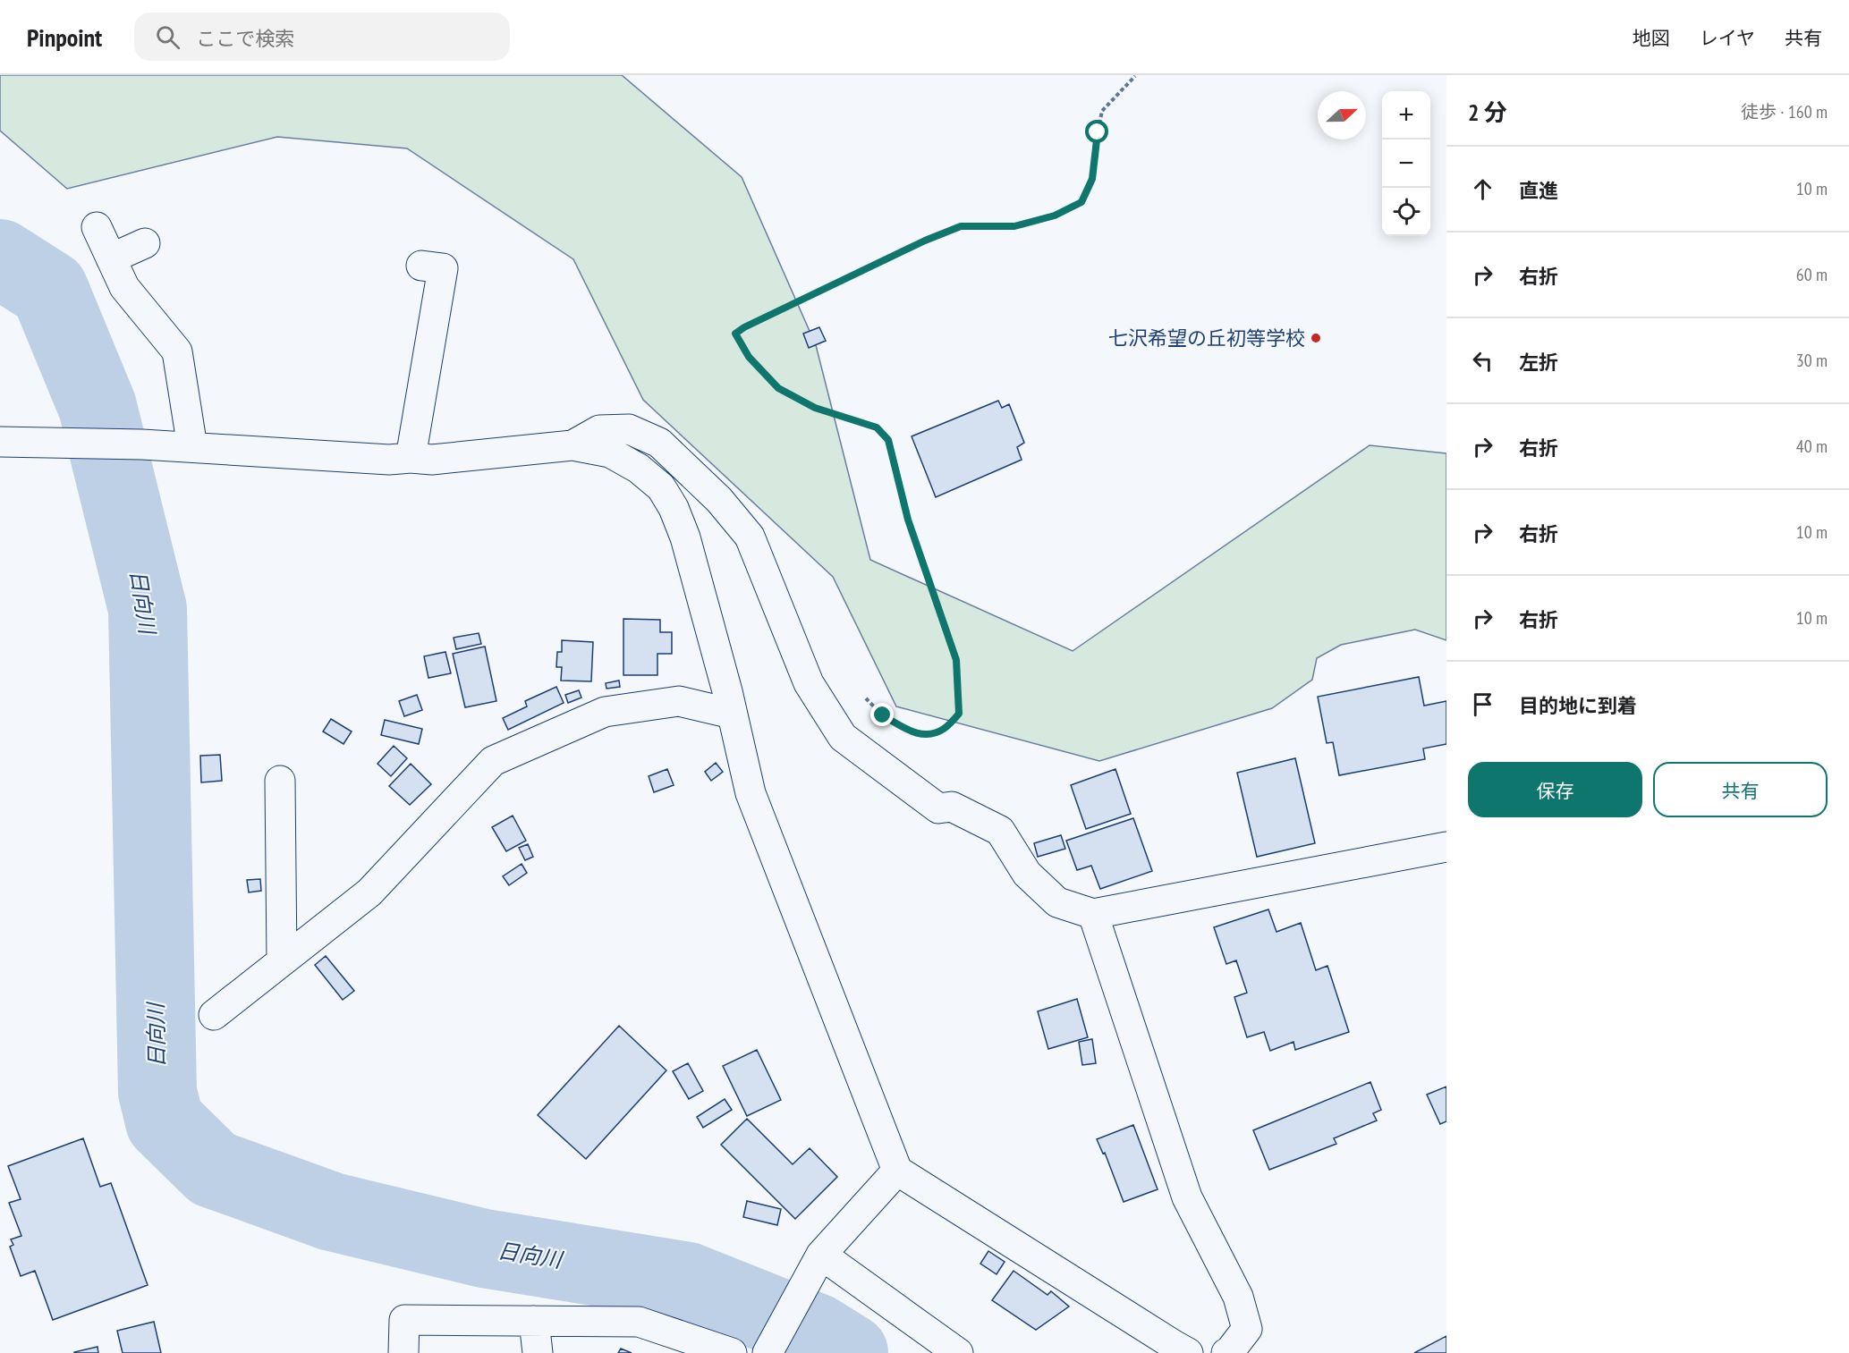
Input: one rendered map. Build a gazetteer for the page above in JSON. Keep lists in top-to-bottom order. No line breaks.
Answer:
{"water":["日向川"],"places":["七沢希望の丘初等学校"],"north":"right","page":{"header":"Pinpoint","search":"ここで検索","nav":["地図","レイヤ","共有"],"heading":["2 分","徒歩 · 160 m"],"map_buttons":["+","−"],"list":[["直進","10 m"],["右折","60 m"],["左折","30 m"],["右折","40 m"],["右折","10 m"],["右折","10 m"],"目的地に到着"],"buttons":["保存","共有"]}}
